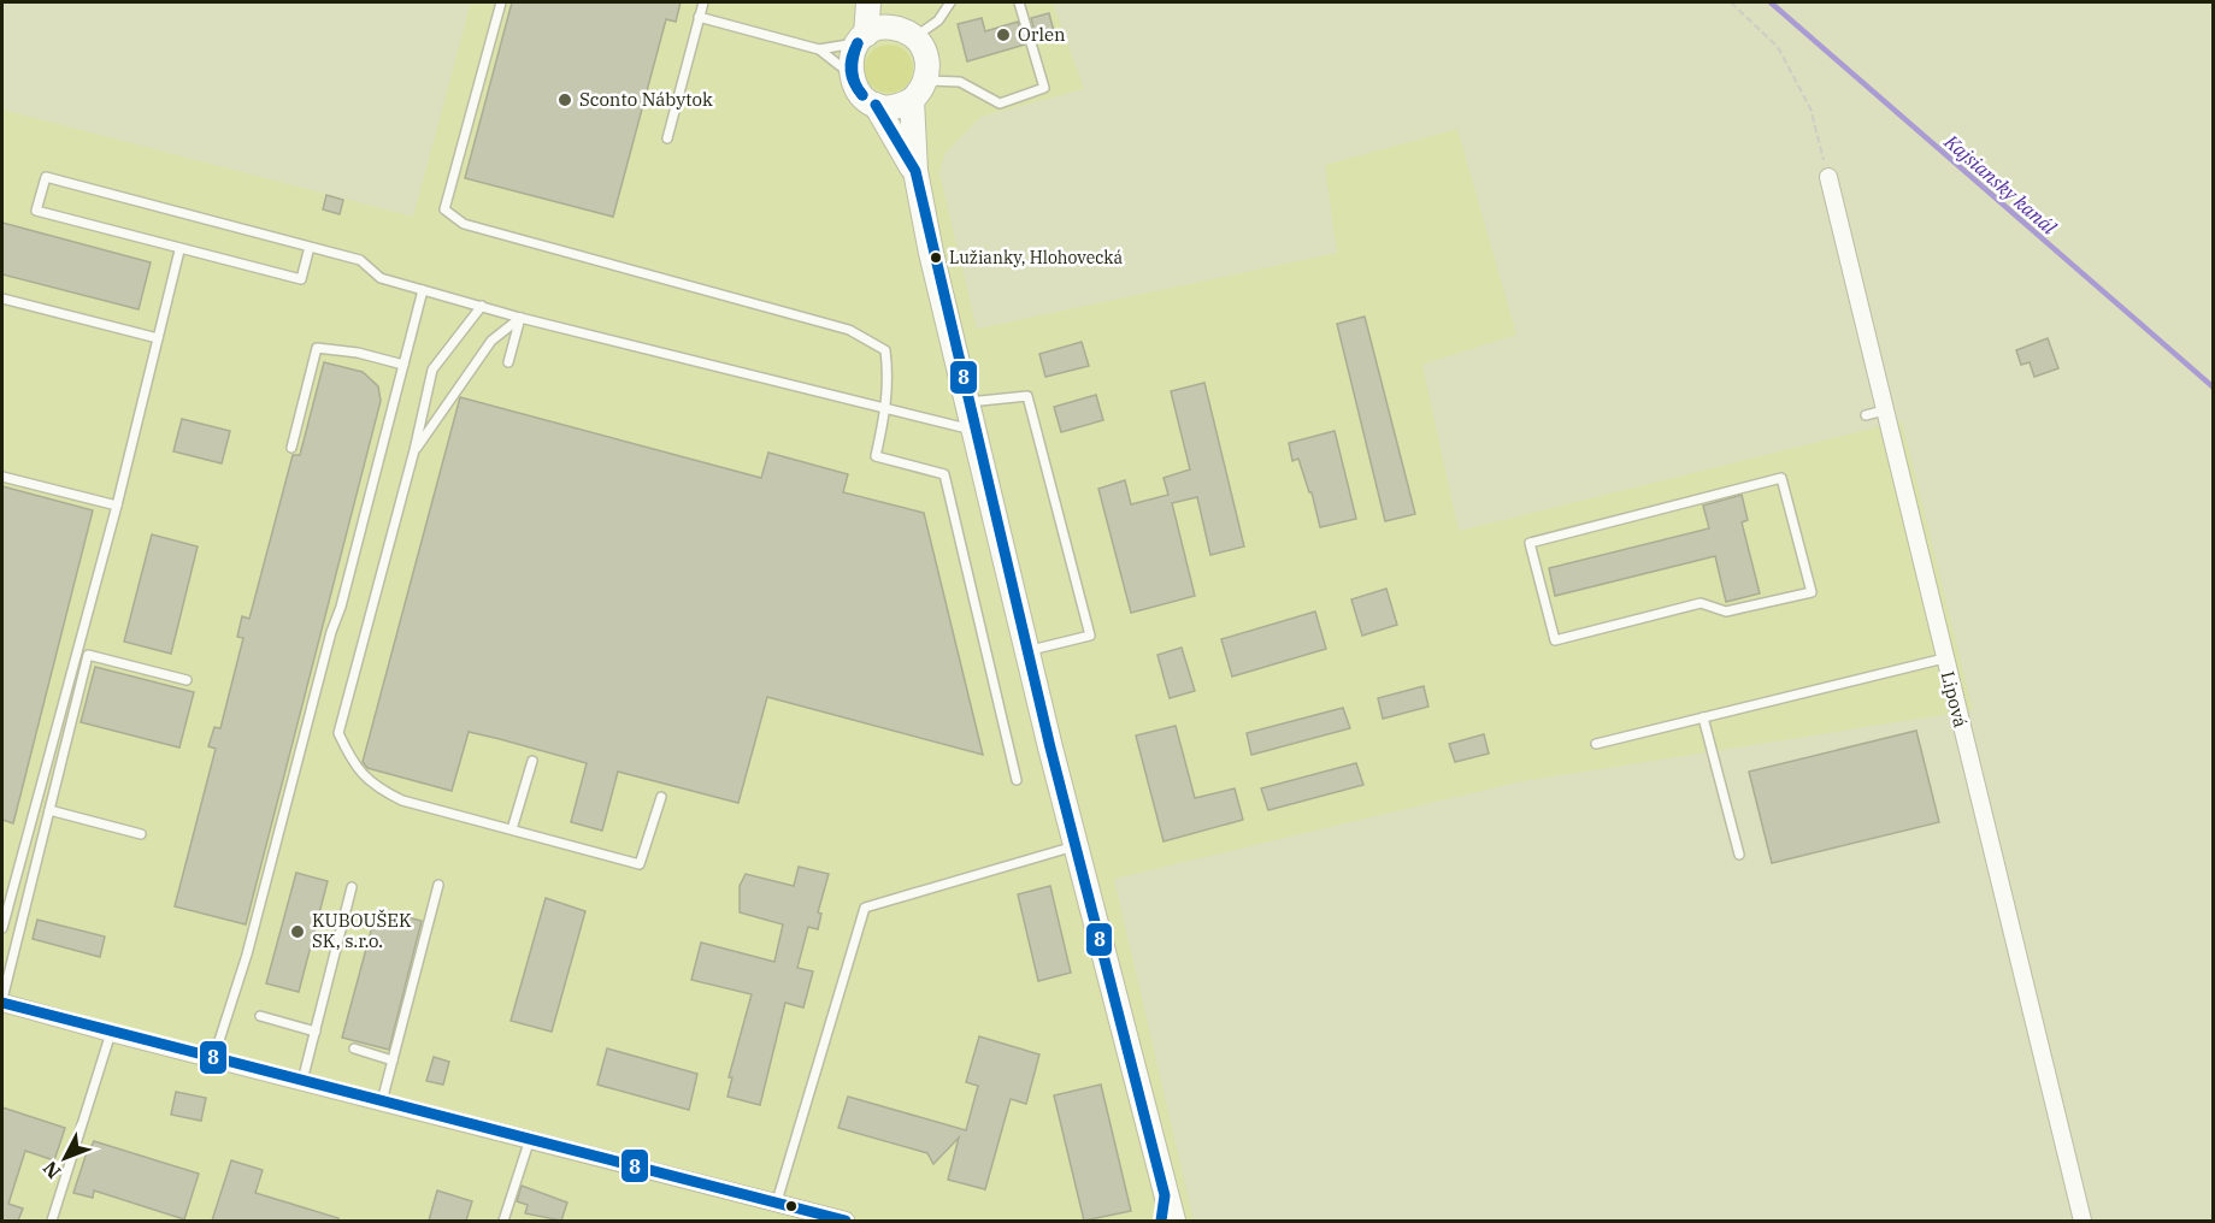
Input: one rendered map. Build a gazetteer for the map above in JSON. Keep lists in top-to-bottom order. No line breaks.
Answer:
{"streets":{"street":["Lipová"]},"water":["Kajsiansky kanál"],"places":["Orlen","Sconto Nábytok","Lužianky, Hlohovecká","KUBOUŠEK SK, s.r.o."],"lines":["transit line 8"],"north":"bottom left"}
